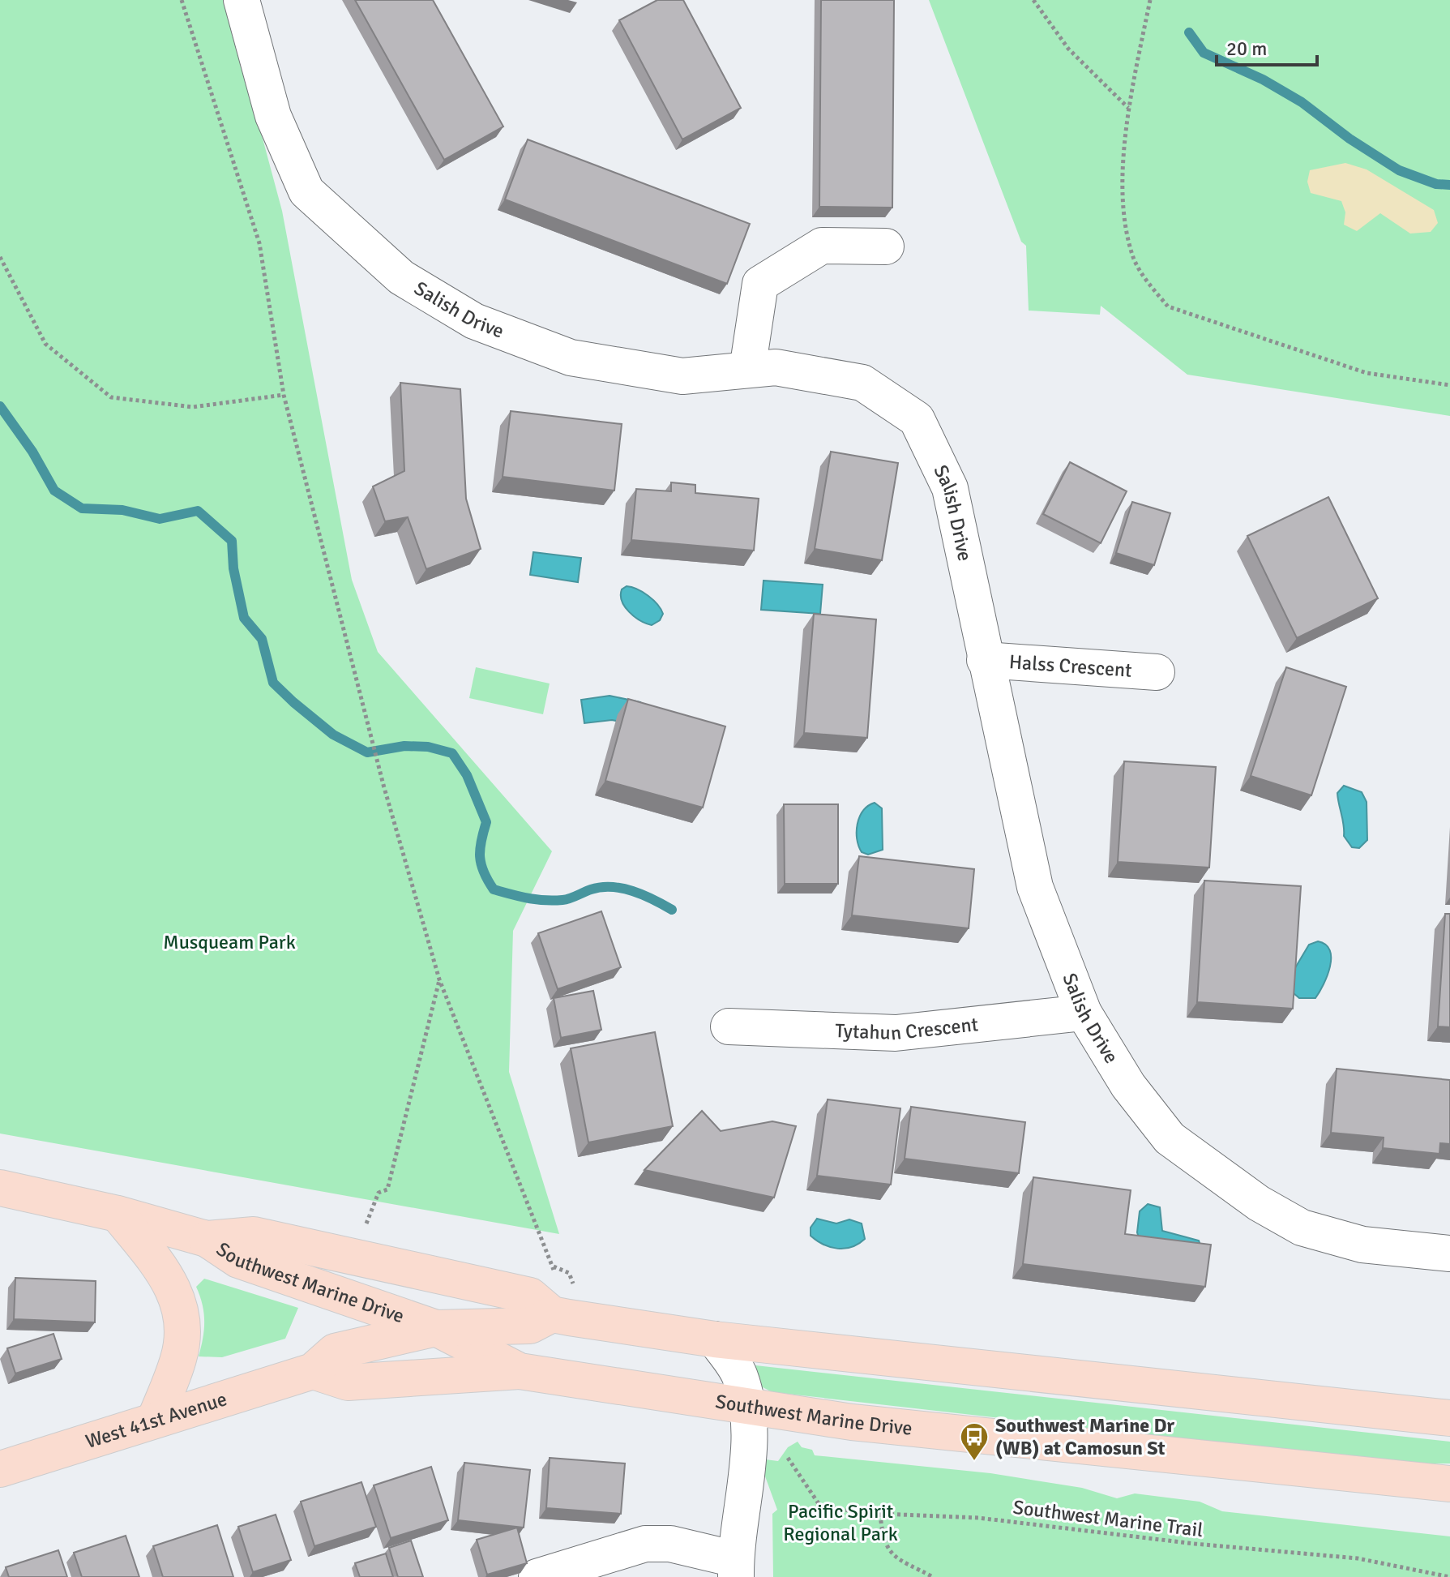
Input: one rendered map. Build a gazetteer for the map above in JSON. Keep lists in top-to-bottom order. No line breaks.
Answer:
{"streets":{"main road":["Southwest Marine Drive","West 41st Avenue"],"street":["Salish Drive","Halss Crescent","Tytahun Crescent"],"path":["Southwest Marine Trail"]},"crossings":[["Salish Drive","Halss Crescent"],["Salish Drive","Tytahun Crescent"],["Southwest Marine Drive","West 41st Avenue"]],"parks":["Musqueam Park","Pacific Spirit Regional Park"],"places":{"bus stop":["Southwest Marine Dr (WB) at Camosun St"]},"scale_bar":"20 m"}
